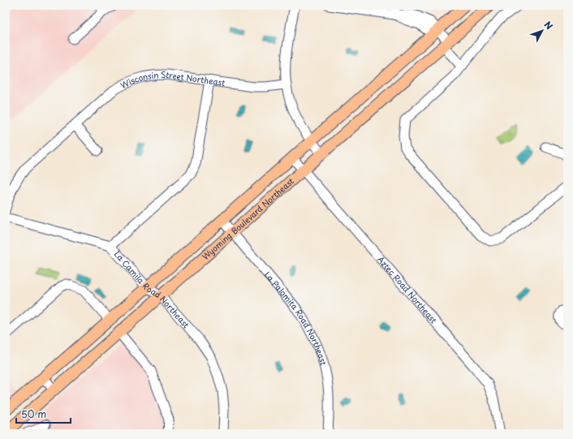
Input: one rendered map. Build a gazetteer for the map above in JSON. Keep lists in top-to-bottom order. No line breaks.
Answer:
{"streets":{"main road":["Wyoming Boulevard Northeast"],"street":["Wisconsin Street Northeast","La Camila Road Northeast","Aztec Road Northeast","La Palomita Road Northeast"]},"crossings":[["Wyoming Boulevard Northeast","La Camila Road Northeast"],["Wyoming Boulevard Northeast","Aztec Road Northeast"],["Wyoming Boulevard Northeast","La Palomita Road Northeast"]],"scale_bar":"50 m","north":"top right"}
